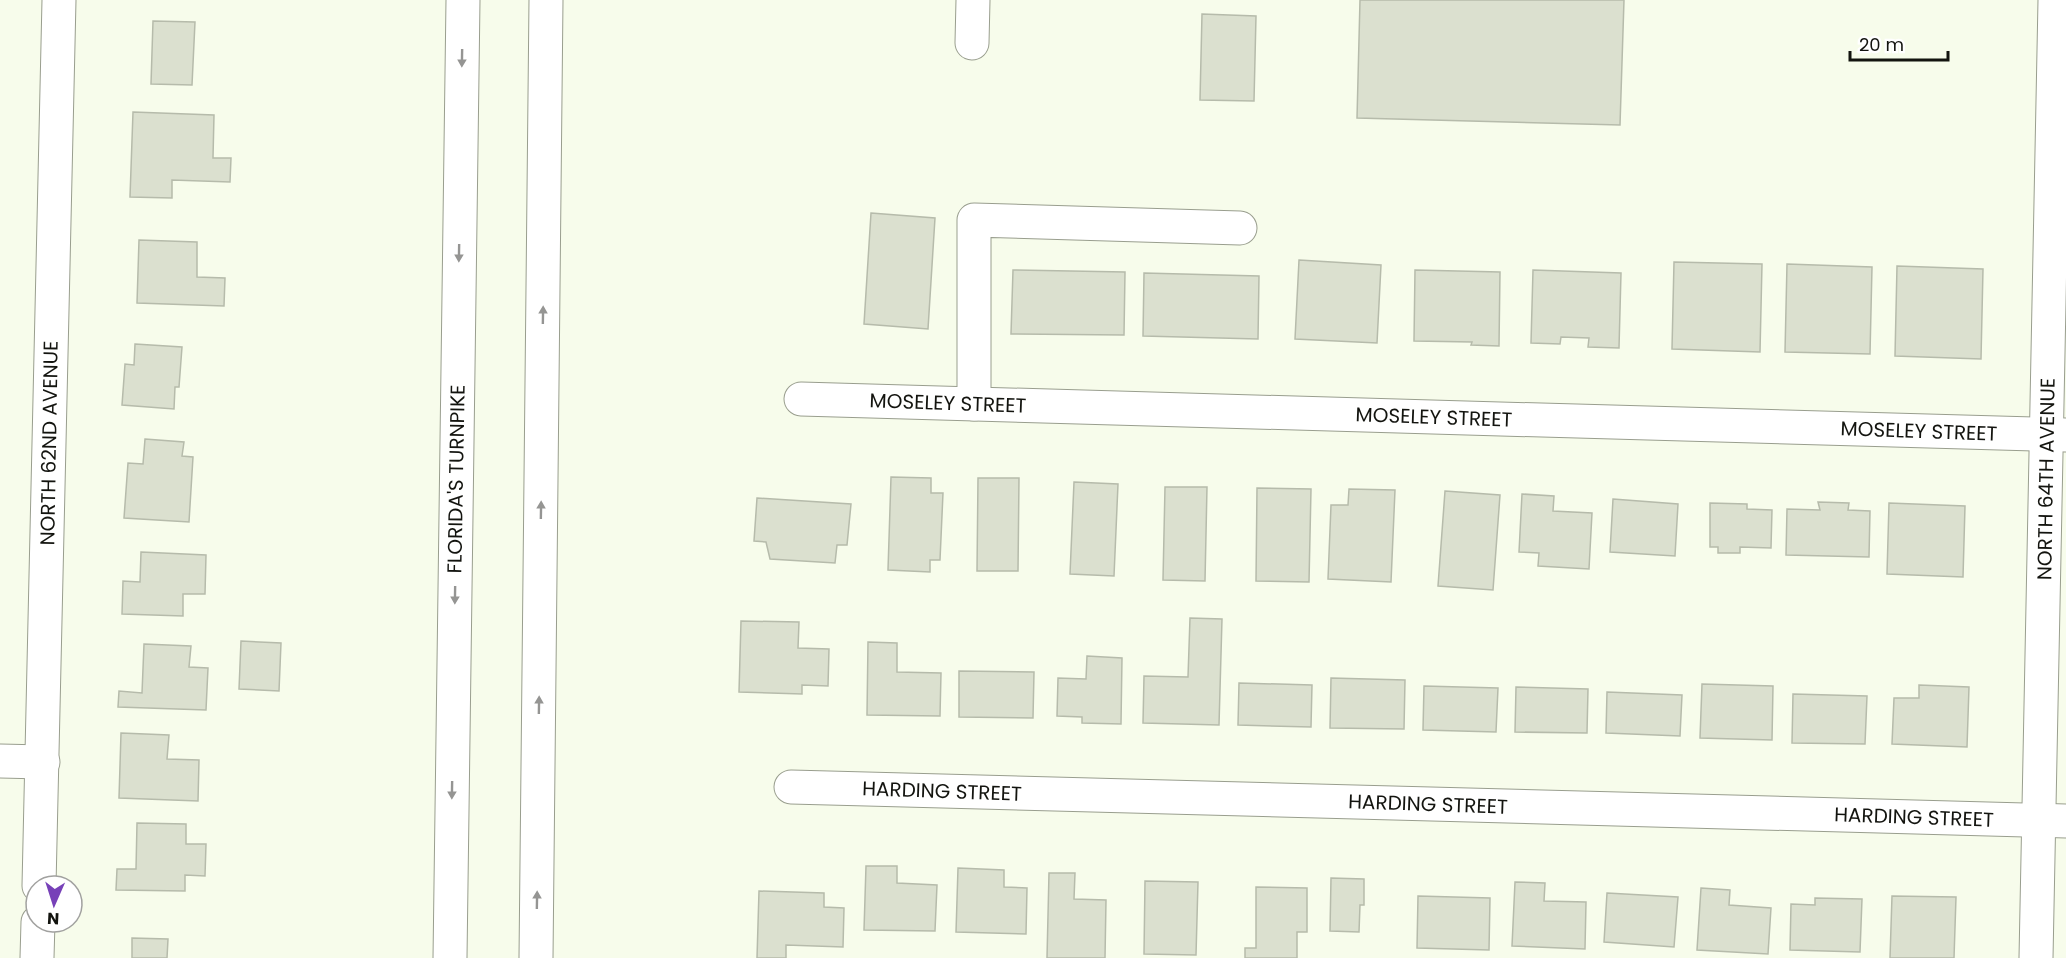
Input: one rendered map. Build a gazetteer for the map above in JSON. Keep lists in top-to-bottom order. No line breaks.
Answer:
{"streets":{"main road":["MOSELEY STREET","NORTH 62ND AVENUE","FLORIDA'S TURNPIKE","NORTH 64TH AVENUE","HARDING STREET"]},"crossings":[["MOSELEY STREET","NORTH 64TH AVENUE"],["NORTH 64TH AVENUE","HARDING STREET"]],"scale_bar":"20 m","north":"bottom"}
